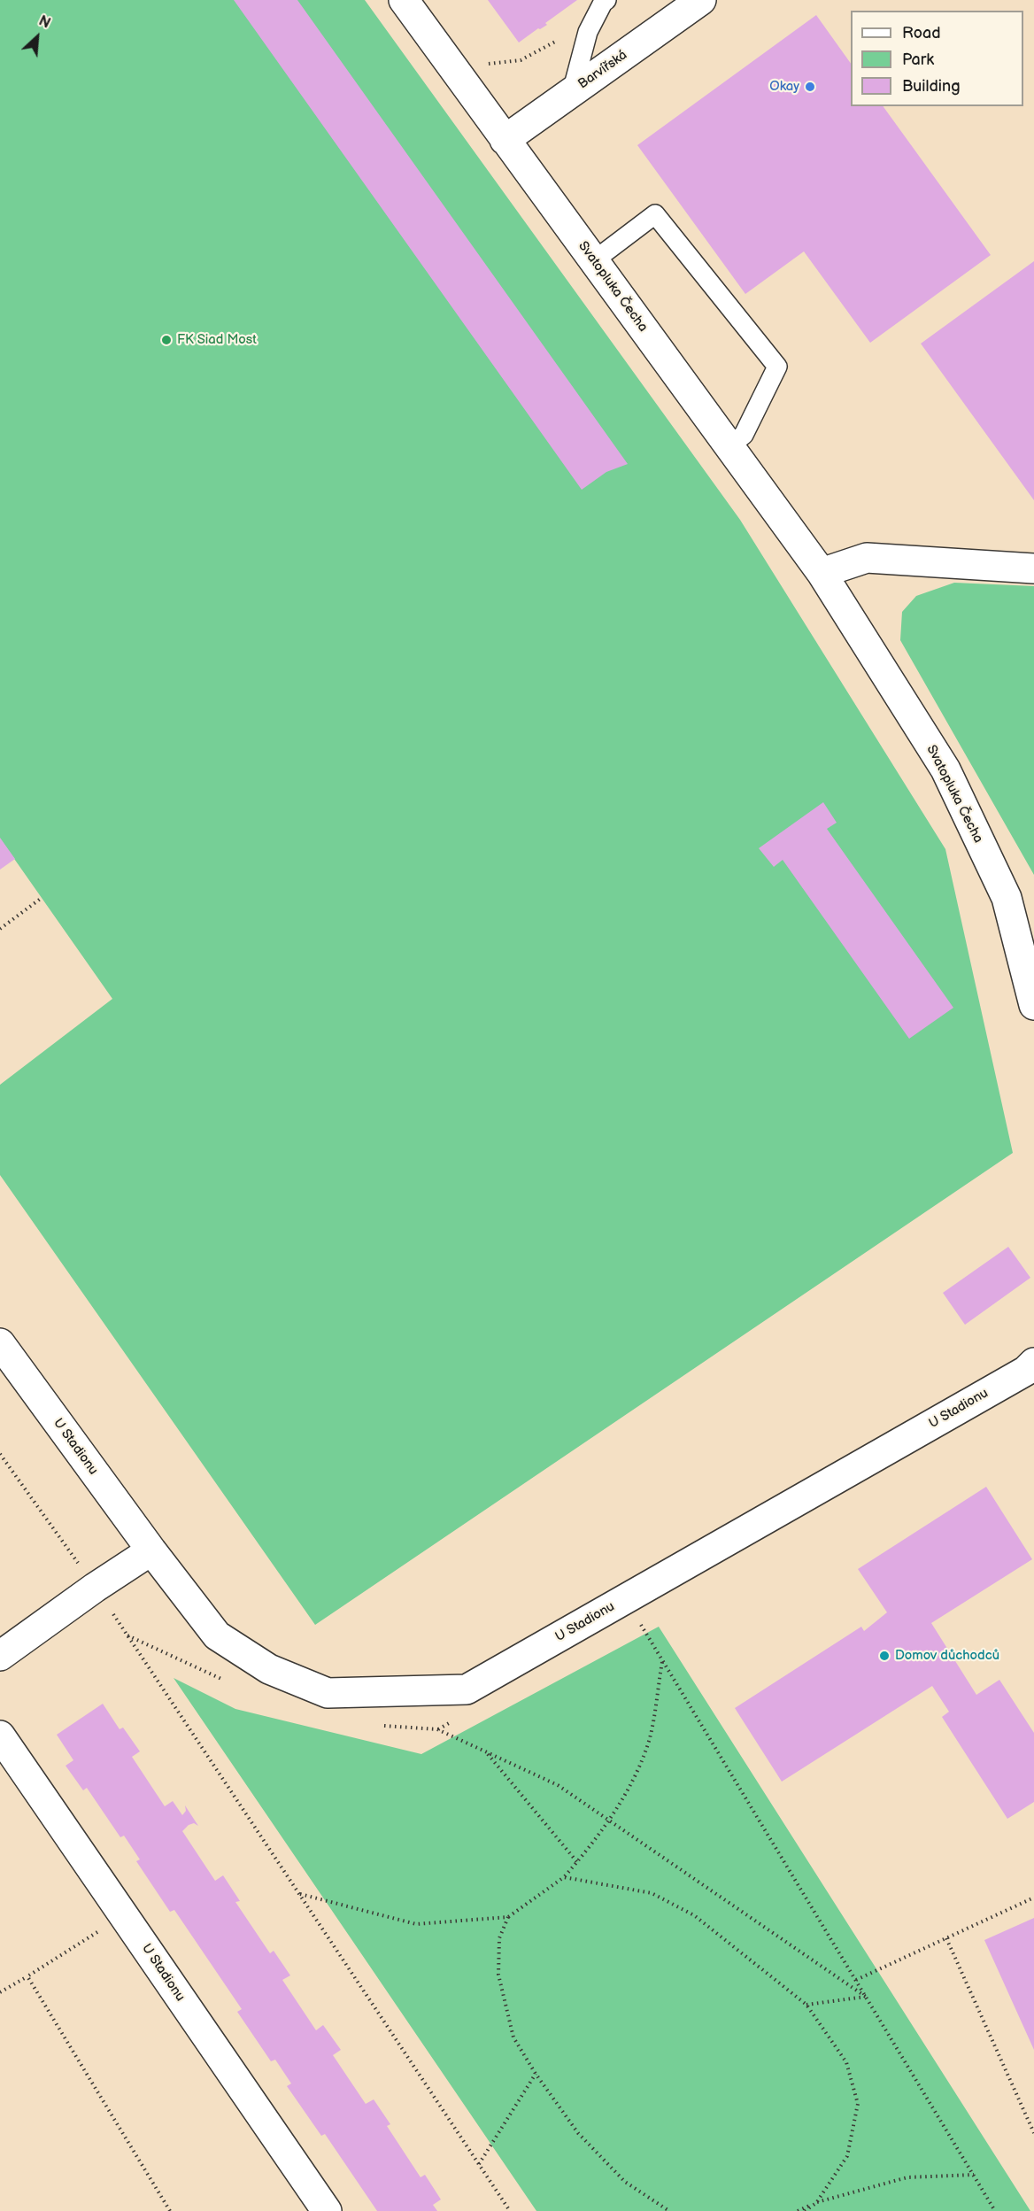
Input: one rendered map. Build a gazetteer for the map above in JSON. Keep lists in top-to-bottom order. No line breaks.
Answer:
{"streets":{"street":["Barvířská","Svatopluka Čecha","U Stadionu"]},"crossings":[["Barvířská","Svatopluka Čecha"]],"places":["Okay","FK Siad Most","Domov důchodců"],"legend":["Road","Park","Building"],"north":"top right"}
